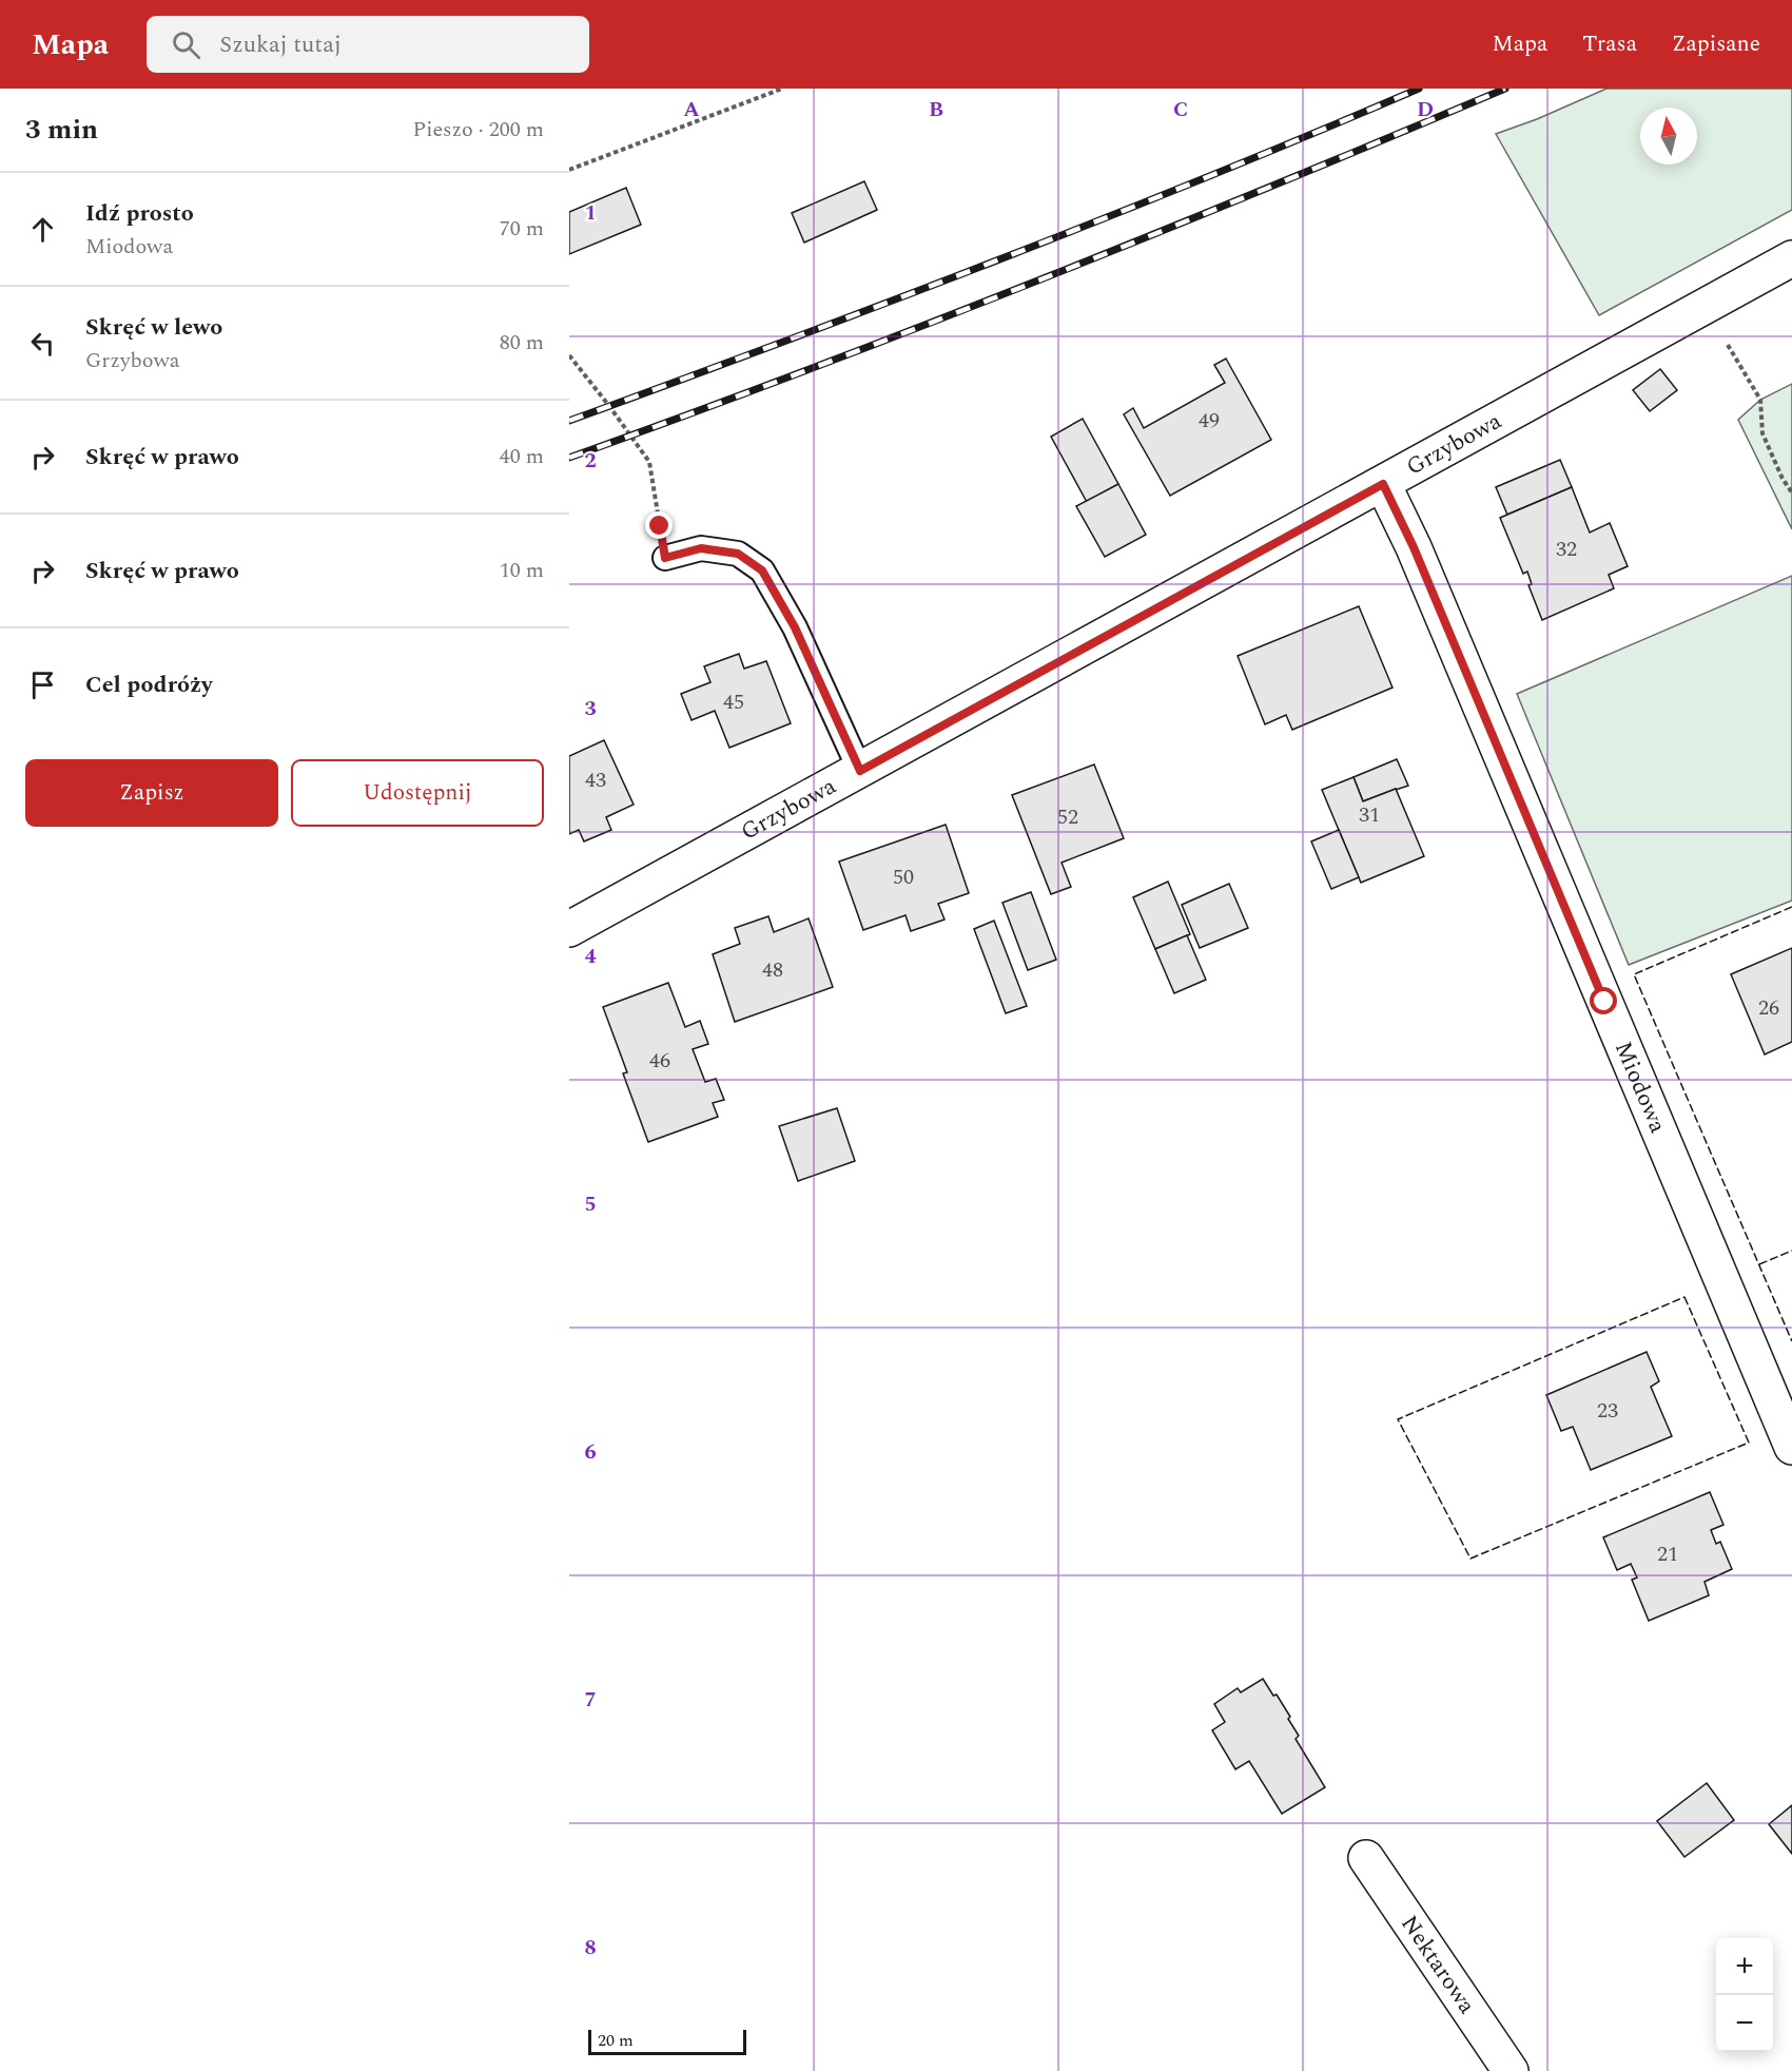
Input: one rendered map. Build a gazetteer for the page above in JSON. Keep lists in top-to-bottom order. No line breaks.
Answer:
{"streets":{"street":["Grzybowa","Miodowa","Nektarowa"]},"crossings":[["Grzybowa","Miodowa"]],"house_numbers":["49","32","45","43","31","52","50","48","26","46","23","21"],"scale_bar":"20 m","north":"top","page":{"header":"Mapa","search":"Szukaj tutaj","nav":["Mapa","Trasa","Zapisane"],"heading":["3 min","Pieszo · 200 m"],"list":[["Idź prosto","Miodowa","70 m"],["Skręć w lewo","Grzybowa","80 m"],["Skręć w prawo","40 m"],["Skręć w prawo","10 m"],"Cel podróży"],"buttons":["Zapisz","Udostępnij"],"map_buttons":["+","−"],"scale":"20 m"},"grid":{"columns":["A","B","C","D"],"rows":["1","2","3","4","5","6","7","8"]}}
